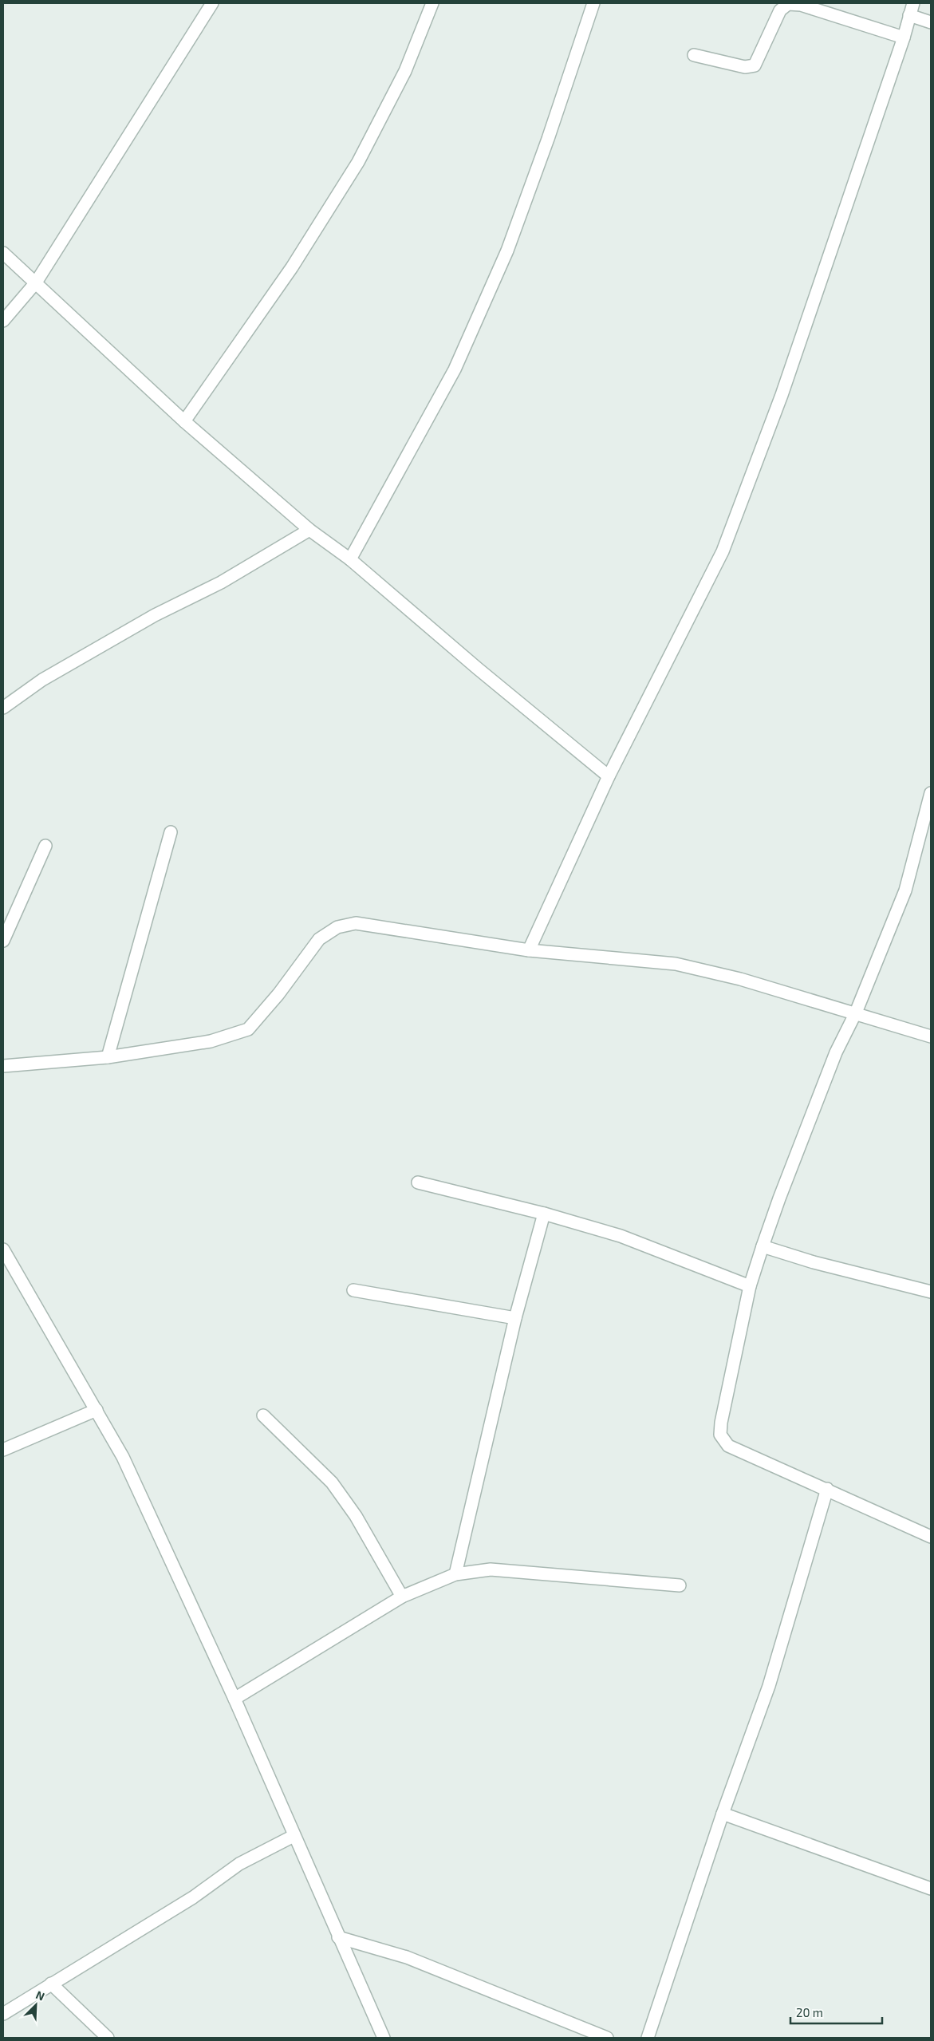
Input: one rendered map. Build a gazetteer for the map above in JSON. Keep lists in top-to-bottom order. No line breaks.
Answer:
{"scale_bar":"20 m","north":"top right"}
